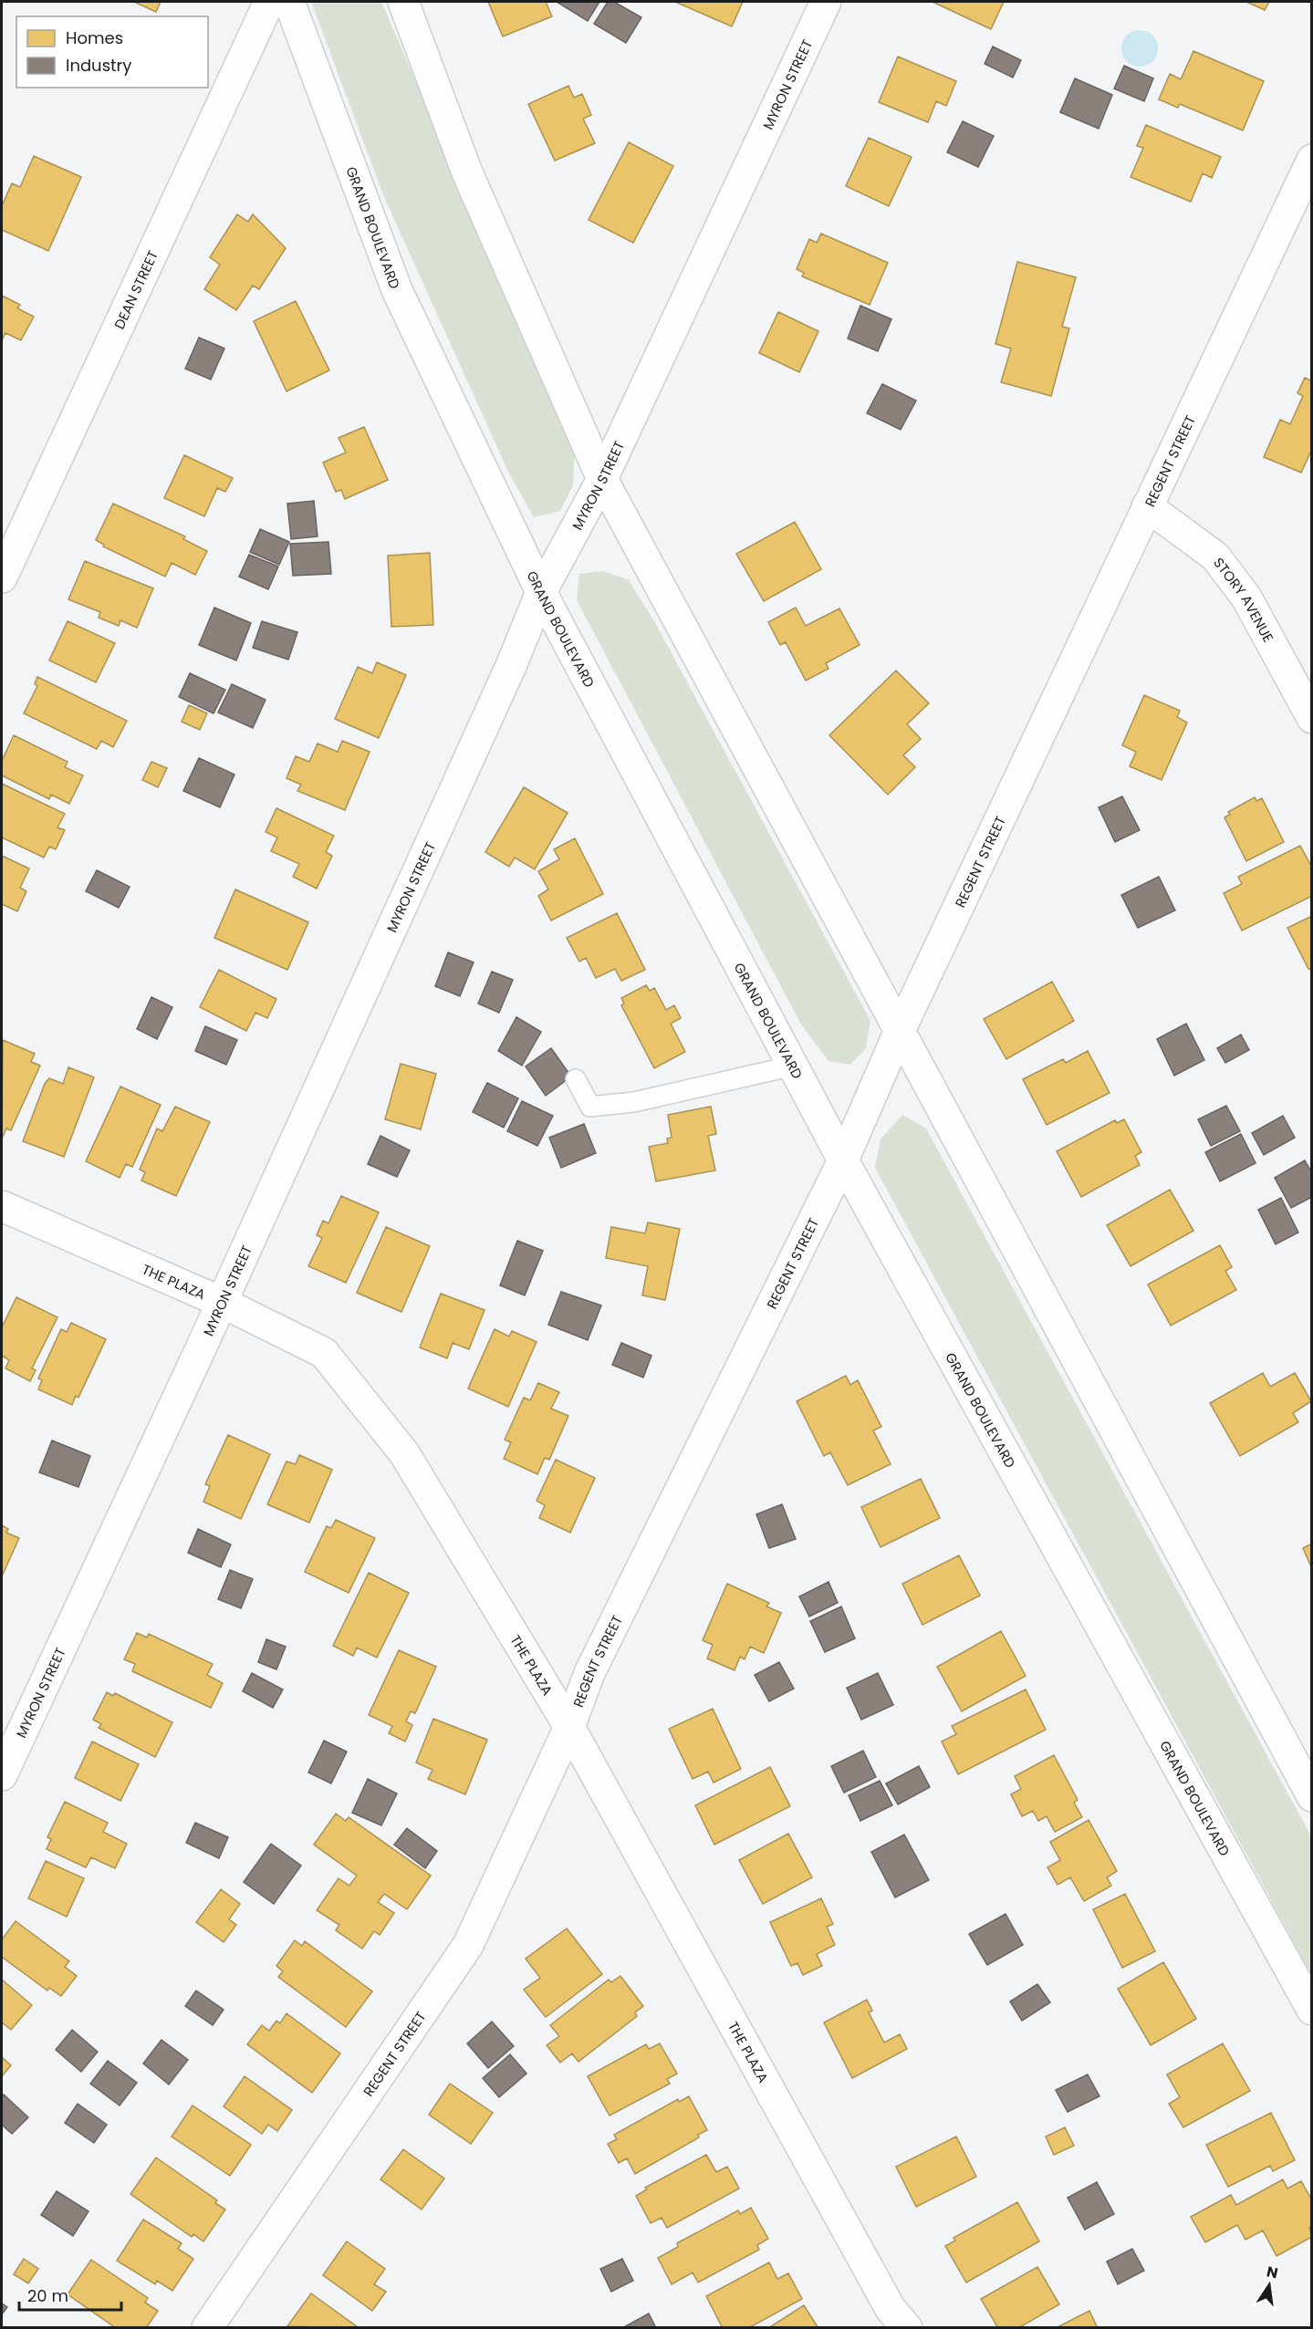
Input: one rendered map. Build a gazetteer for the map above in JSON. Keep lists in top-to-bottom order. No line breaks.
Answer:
{"streets":{"street":["MYRON STREET","GRAND BOULEVARD","DEAN STREET","REGENT STREET","STORY AVENUE","THE PLAZA"]},"crossings":[["MYRON STREET","GRAND BOULEVARD"],["MYRON STREET","THE PLAZA"],["GRAND BOULEVARD","REGENT STREET"],["REGENT STREET","STORY AVENUE"],["REGENT STREET","THE PLAZA"]],"legend":["Homes","Industry"],"scale_bar":"20 m","north":"top"}
